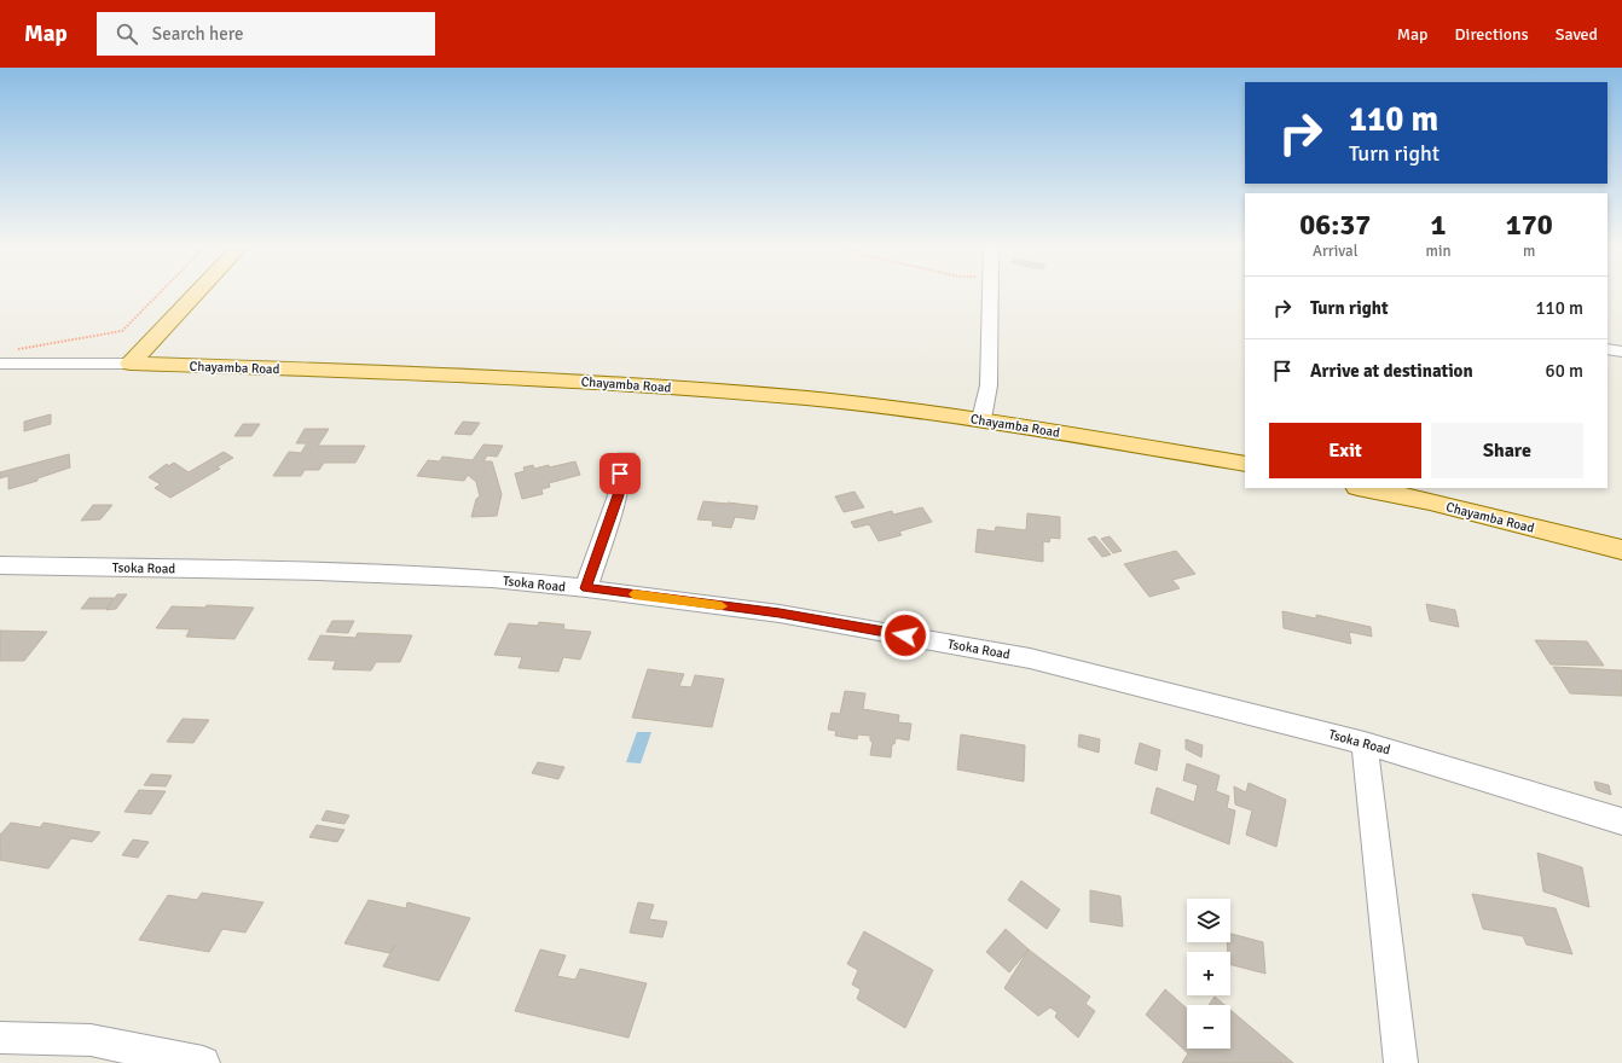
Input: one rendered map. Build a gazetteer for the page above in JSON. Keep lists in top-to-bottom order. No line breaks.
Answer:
{"streets":{"main road":["Chayamba Road"],"street":["Tsoka Road"]},"page":{"header":"Map","search":"Search here","nav":["Map","Directions","Saved"],"turn":["110 m","Turn right"],"eta":["06:37","Arrival","1","min","170","m"],"list":[{"name":"Turn right","value":"110 m"},{"name":"Arrive at destination","value":"60 m"}],"buttons":["Exit","Share"],"map_buttons":["+","−"]}}
